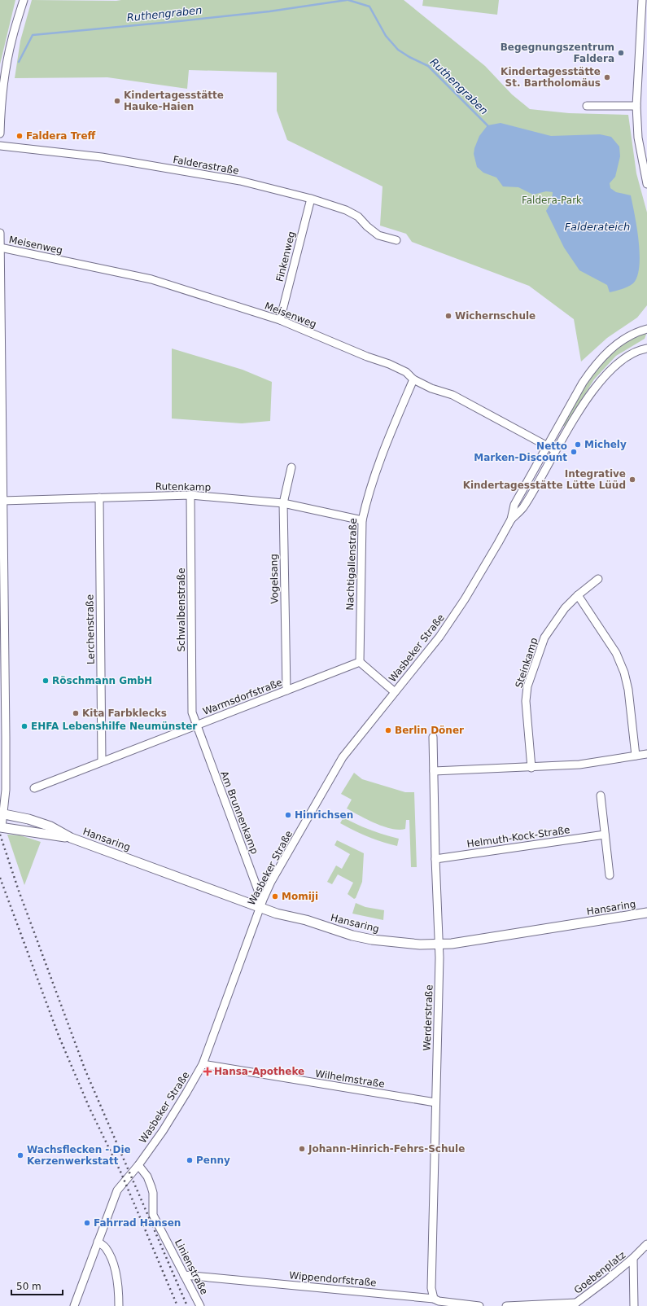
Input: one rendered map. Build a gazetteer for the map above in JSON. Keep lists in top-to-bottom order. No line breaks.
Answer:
{"streets":{"main road":["Hansaring"],"street":["Falderastraße","Meisenweg","Finkenweg","Rutenkamp","Nachtigallenstraße","Vogelsang","Schwalbenstraße","Lerchenstraße","Wasbeker Straße","Steinkamp","Warmsdorfstraße","Am Brunnenkamp","Helmuth-Kock-Straße","Werderstraße","Wilhelmstraße","Linienstraße","Goebenplatz","Wippendorfstraße"]},"crossings":[["Falderastraße","Finkenweg"],["Meisenweg","Finkenweg"],["Meisenweg","Nachtigallenstraße"],["Meisenweg","Wasbeker Straße"],["Rutenkamp","Nachtigallenstraße"],["Rutenkamp","Vogelsang"],["Rutenkamp","Schwalbenstraße"],["Rutenkamp","Lerchenstraße"],["Nachtigallenstraße","Warmsdorfstraße"],["Vogelsang","Warmsdorfstraße"],["Schwalbenstraße","Warmsdorfstraße"],["Schwalbenstraße","Am Brunnenkamp"],["Lerchenstraße","Warmsdorfstraße"],["Wasbeker Straße","Am Brunnenkamp"],["Wasbeker Straße","Hansaring"],["Wasbeker Straße","Wilhelmstraße"],["Wasbeker Straße","Linienstraße"],["Warmsdorfstraße","Am Brunnenkamp"],["Am Brunnenkamp","Hansaring"],["Helmuth-Kock-Straße","Werderstraße"],["Hansaring","Werderstraße"],["Werderstraße","Wilhelmstraße"],["Werderstraße","Wippendorfstraße"],["Linienstraße","Wippendorfstraße"]],"water":["Ruthengraben","Falderateich"],"parks":["Faldera-Park"],"places":{"other":["Begegnungszentrum Faldera","Kindertagesstätte St. Bartholomäus","Kindertagesstätte Hauke-Haien","Faldera Treff","Wichernschule","Michely","Netto Marken-Discount","Integrative Kindertagesstätte Lütte Lüüd","Röschmann GmbH","Kita Farbklecks","EHFA Lebenshilfe Neumünster","Berlin Döner","Hinrichsen","Momiji","Johann-Hinrich-Fehrs-Schule","Wachsflecken - Die Kerzenwerkstatt","Penny","Fahrrad Hansen"],"health":["Hansa-Apotheke"]},"scale_bar":"50 m"}
